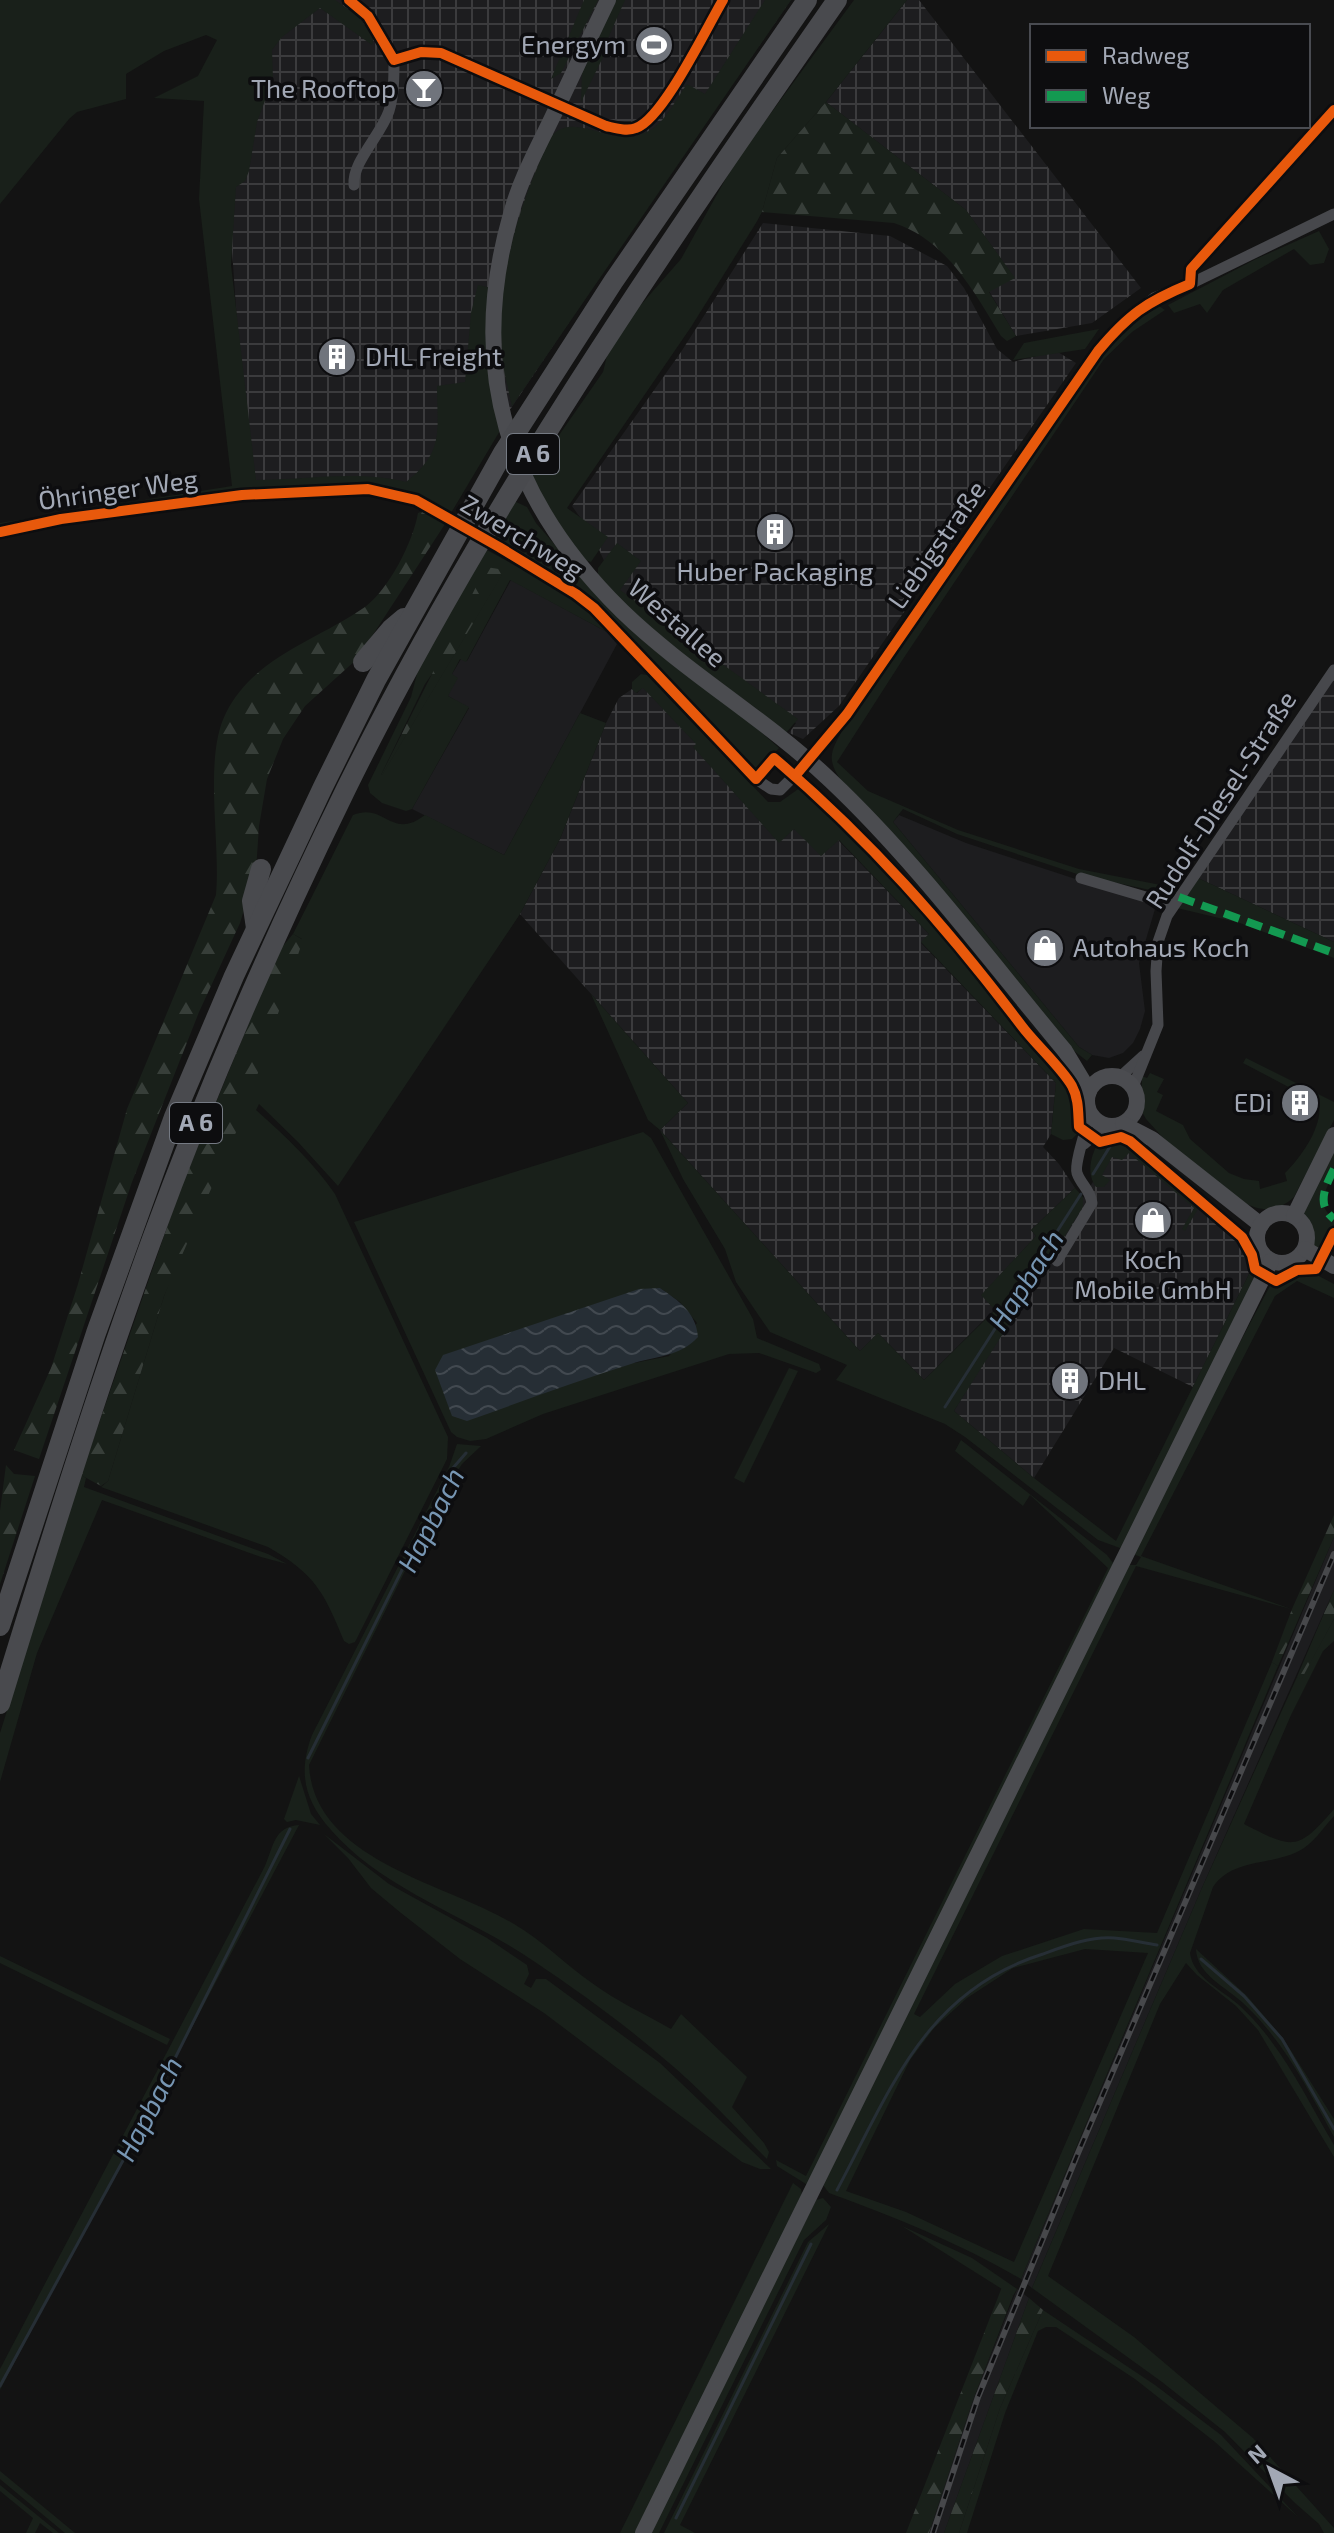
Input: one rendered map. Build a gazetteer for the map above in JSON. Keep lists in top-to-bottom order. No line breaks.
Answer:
{"streets":{"highway":["A 6"],"main road":["Westallee"],"street":["Öhringer Weg","Zwerchweg","Liebigstraße","Rudolf-Diesel-Straße"]},"crossings":[["Öhringer Weg","Zwerchweg"],["Zwerchweg","Liebigstraße"],["Zwerchweg","Westallee"],["Liebigstraße","Westallee"],["Westallee","Rudolf-Diesel-Straße"]],"water":["Hapbach"],"places":{"sports":["Energym"],"bar":["The Rooftop"],"building":["DHL Freight","Huber Packaging","EDi","DHL"],"shop":["Autohaus Koch","Koch Mobile GmbH"]},"legend":["Radweg","Weg"],"north":"top left"}
